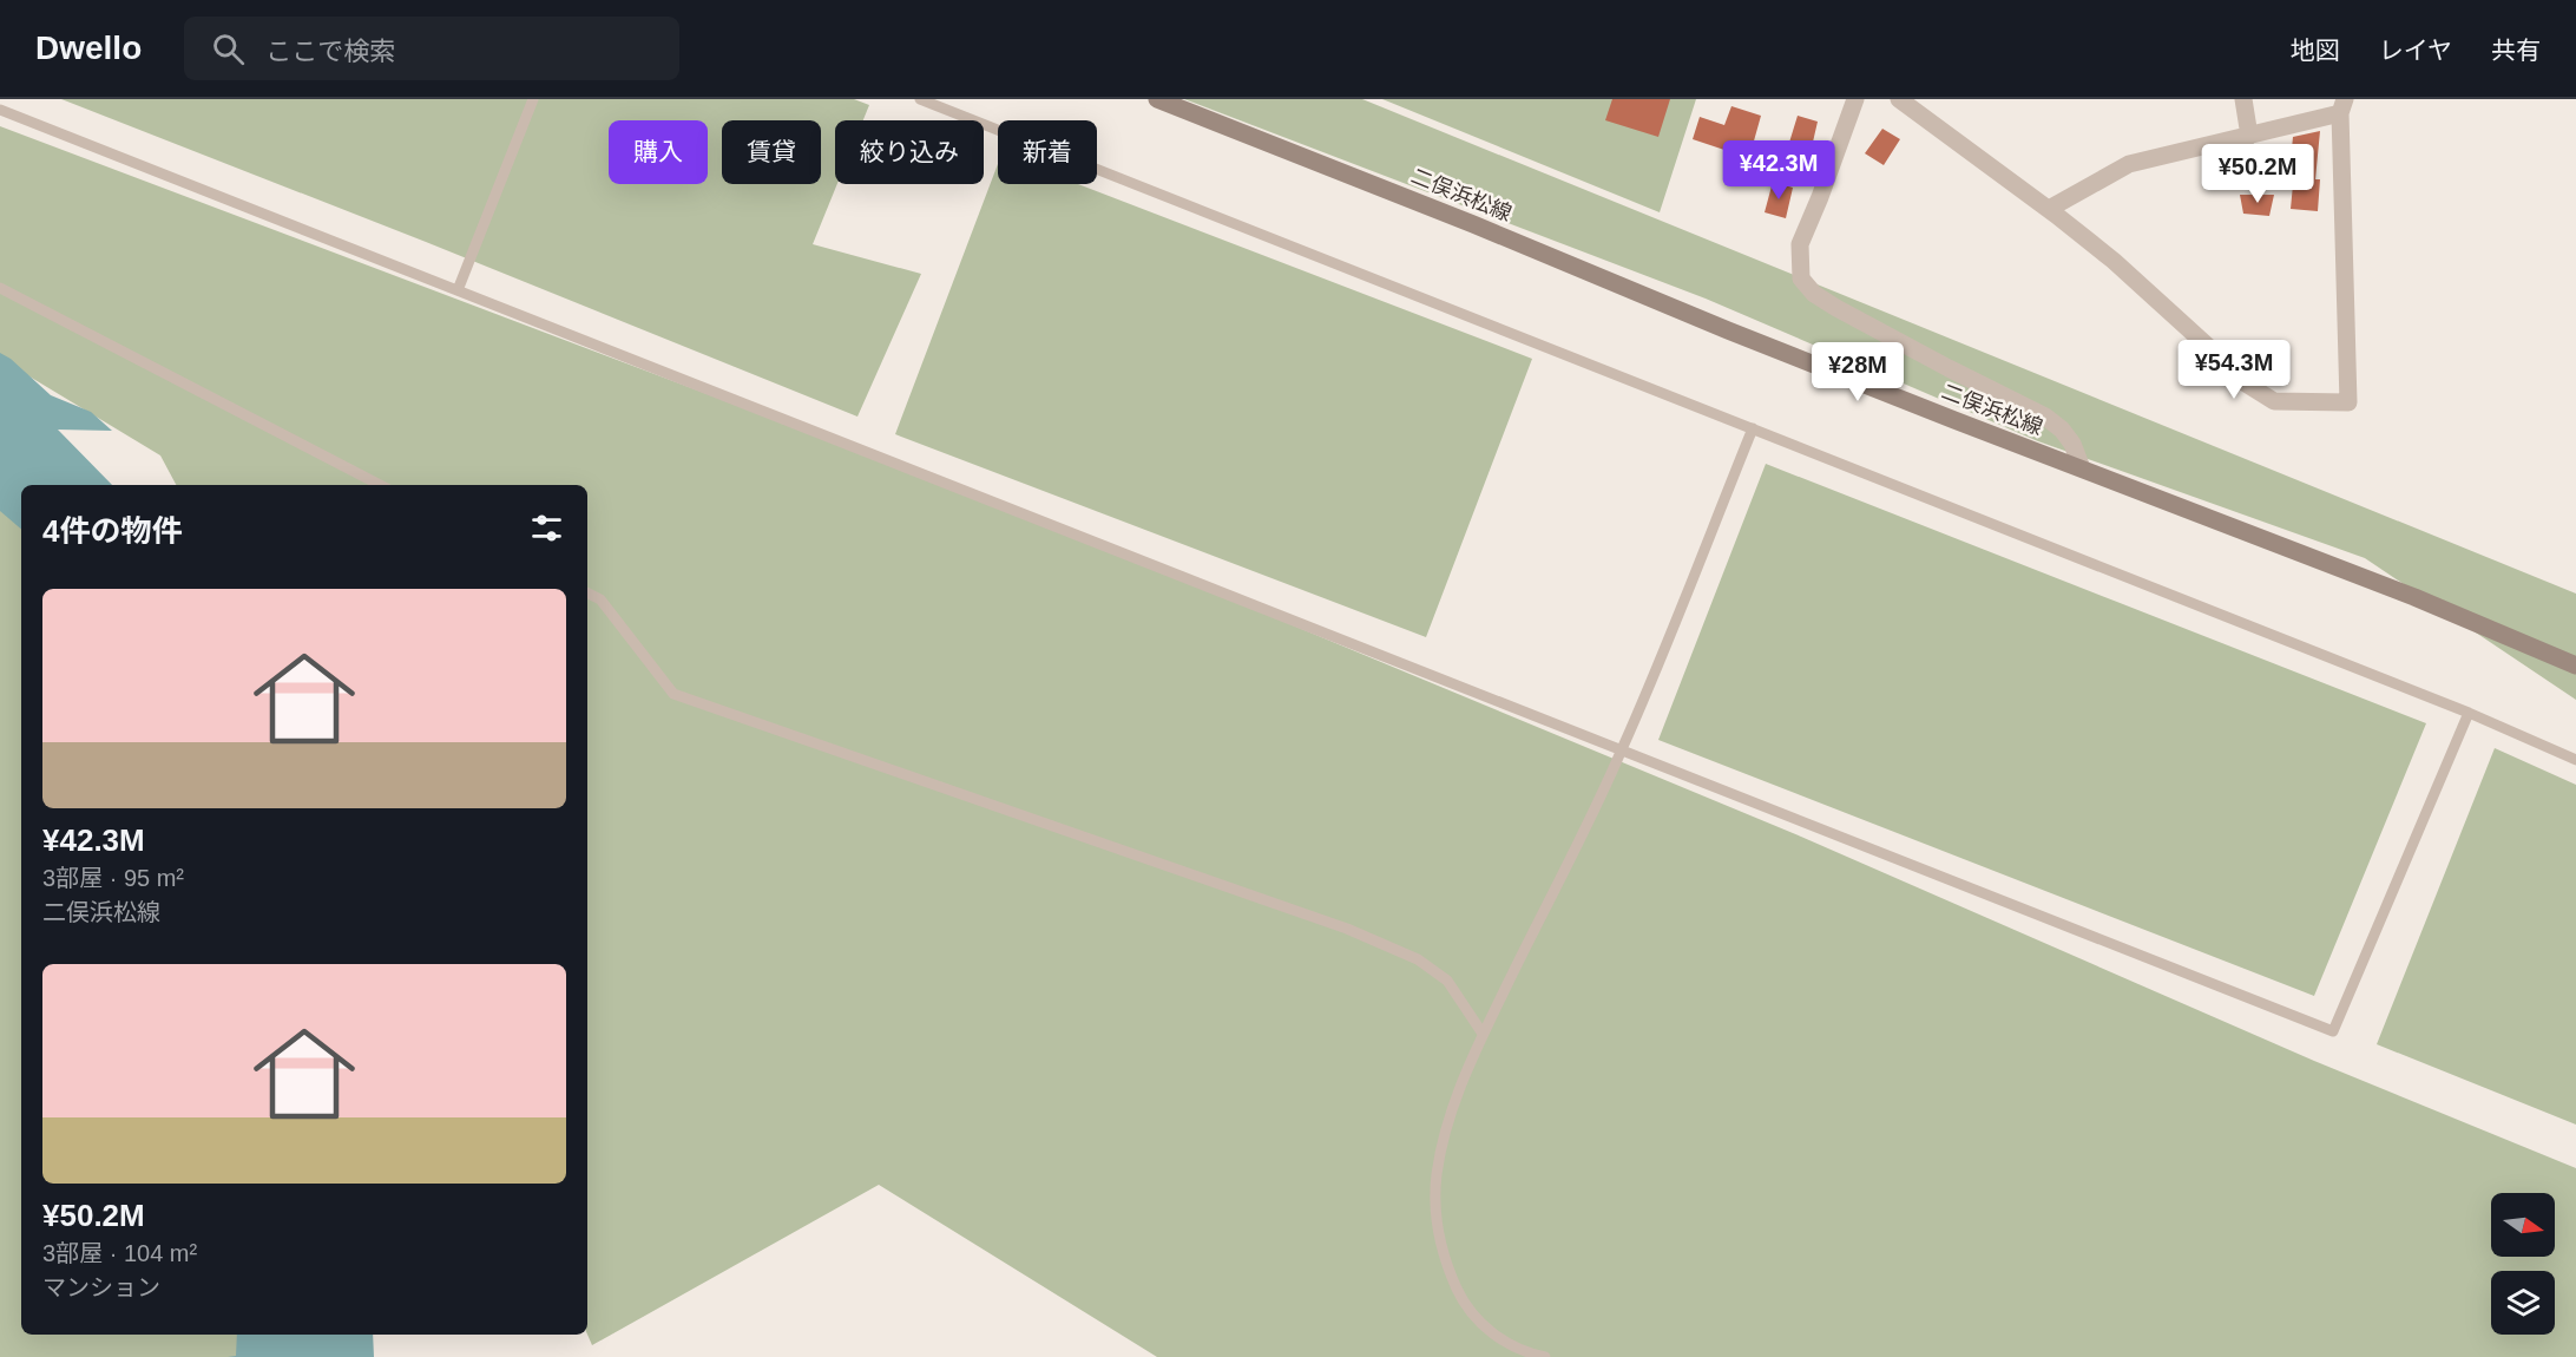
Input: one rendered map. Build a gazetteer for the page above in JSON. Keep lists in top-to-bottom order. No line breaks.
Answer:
{"streets":{"main road":["二俣浜松線"]},"north":"right","page":{"header":"Dwello","search":"ここで検索","nav":["地図","レイヤ","共有"],"chip":["購入","賃貸","絞り込み","新着"],"price":["¥42.3M","¥50.2M","¥54.3M","¥28M"],"heading":"4件の物件","list":[{"name":"¥42.3M","note":"3部屋 · 95 m² · 二俣浜松線"},{"name":"¥50.2M","note":"3部屋 · 104 m² · マンション"}]}}
